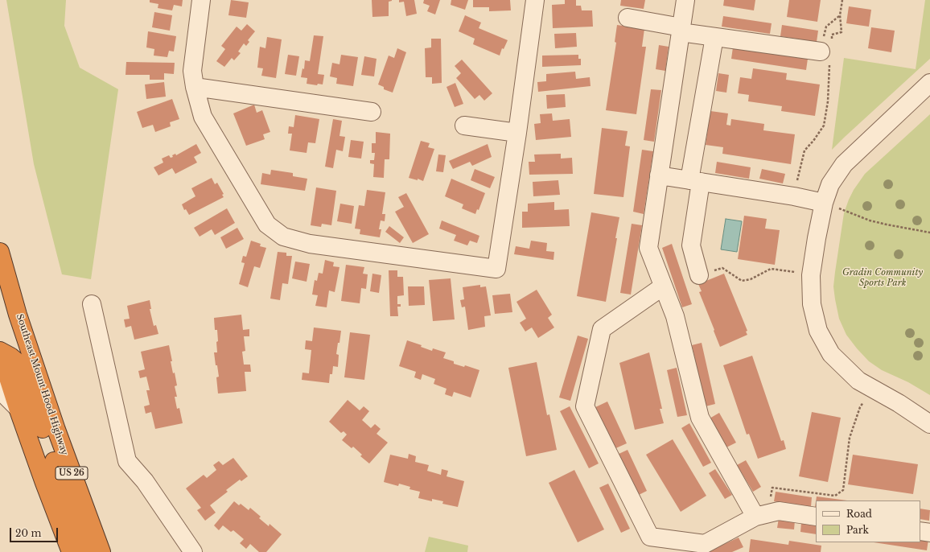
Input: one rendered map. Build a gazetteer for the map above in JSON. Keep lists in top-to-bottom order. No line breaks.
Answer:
{"streets":{"highway":["Southeast Mount Hood Highway","US 26"]},"parks":["Gradin Community Sports Park"],"legend":["Road","Park"],"scale_bar":"20 m"}
